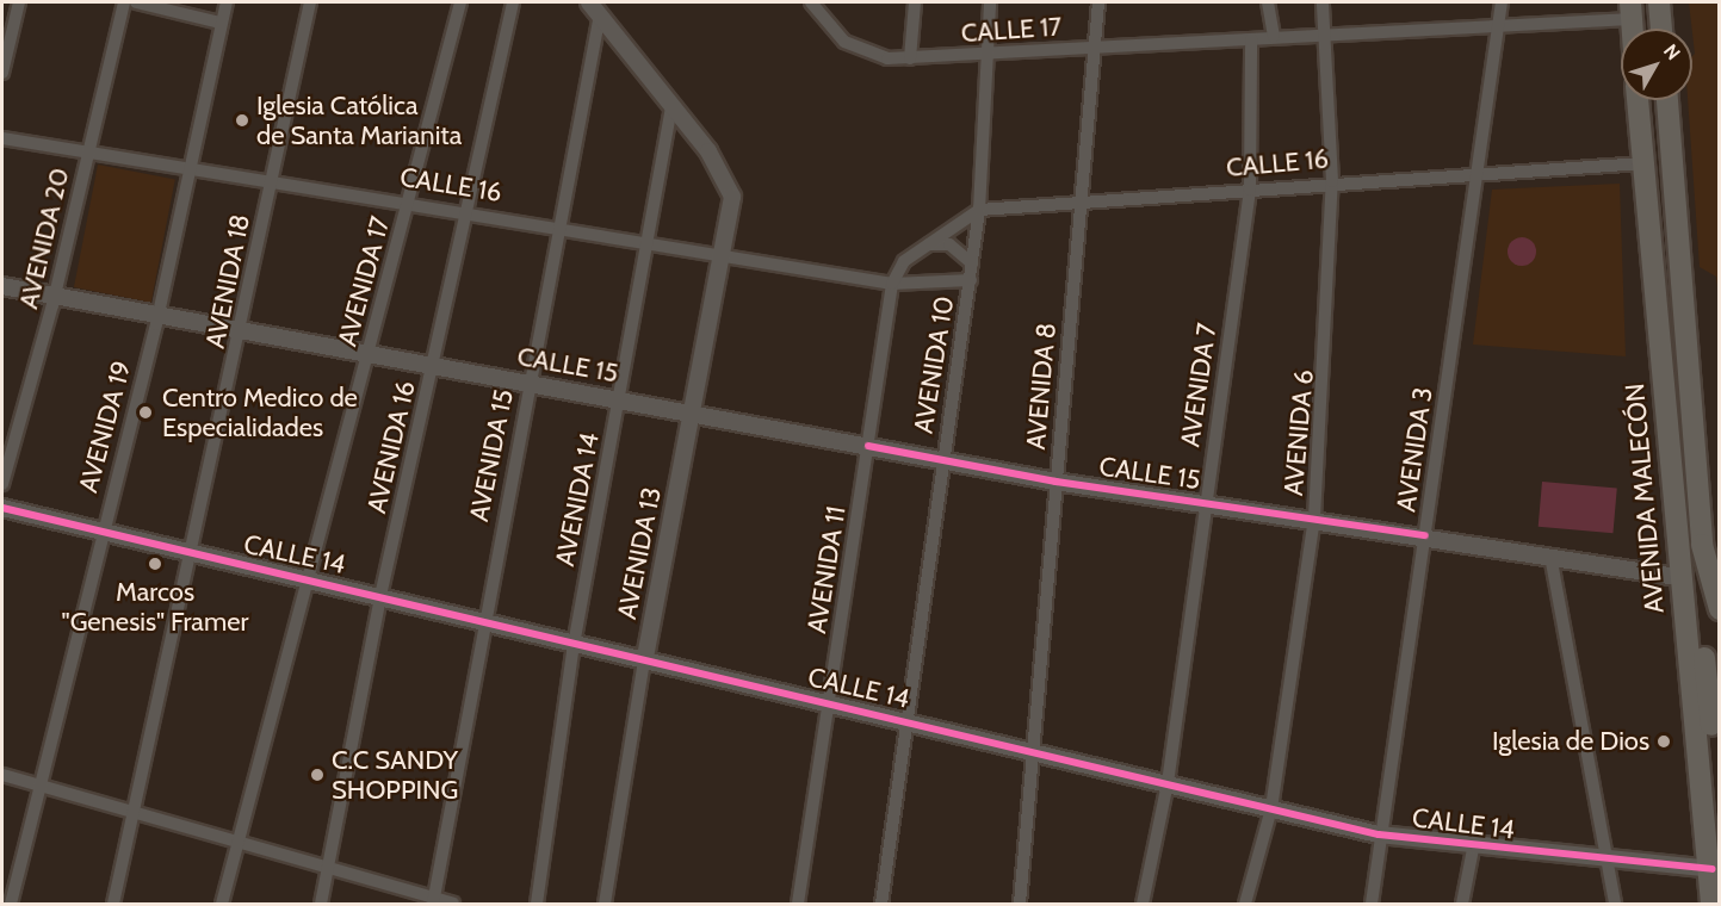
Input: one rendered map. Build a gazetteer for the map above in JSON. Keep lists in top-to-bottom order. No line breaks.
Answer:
{"streets":{"main road":["AVENIDA MALECÓN"],"street":["CALLE 17","CALLE 16","AVENIDA 20","AVENIDA 18","AVENIDA 17","CALLE 15","AVENIDA 10","AVENIDA 7","AVENIDA 8","AVENIDA 19","AVENIDA 6","AVENIDA 16","AVENIDA 3","AVENIDA 15","AVENIDA 14","AVENIDA 13","CALLE 14","AVENIDA 11"]},"crossings":[["CALLE 17","AVENIDA 10"],["CALLE 17","AVENIDA 7"],["CALLE 17","AVENIDA 8"],["CALLE 17","AVENIDA 6"],["CALLE 17","AVENIDA 3"],["CALLE 16","AVENIDA 20"],["CALLE 16","AVENIDA 18"],["CALLE 16","AVENIDA 17"],["CALLE 16","AVENIDA 10"],["CALLE 16","AVENIDA 7"],["CALLE 16","AVENIDA 8"],["CALLE 16","AVENIDA 19"],["CALLE 16","AVENIDA 6"],["CALLE 16","AVENIDA 16"],["CALLE 16","AVENIDA 3"],["CALLE 16","AVENIDA 15"],["CALLE 16","AVENIDA MALECÓN"],["CALLE 16","AVENIDA 14"],["CALLE 16","AVENIDA 13"],["CALLE 16","AVENIDA 11"],["AVENIDA 20","CALLE 15"],["AVENIDA 18","CALLE 15"],["AVENIDA 18","CALLE 14"],["AVENIDA 17","CALLE 15"],["AVENIDA 17","CALLE 14"],["CALLE 15","AVENIDA 10"],["CALLE 15","AVENIDA 7"],["CALLE 15","AVENIDA 8"],["CALLE 15","AVENIDA 19"],["CALLE 15","AVENIDA 6"],["CALLE 15","AVENIDA 16"],["CALLE 15","AVENIDA 3"],["CALLE 15","AVENIDA 15"],["CALLE 15","AVENIDA MALECÓN"],["CALLE 15","AVENIDA 14"],["CALLE 15","AVENIDA 13"],["CALLE 15","AVENIDA 11"],["AVENIDA 10","CALLE 14"],["AVENIDA 7","CALLE 14"],["AVENIDA 8","CALLE 14"],["AVENIDA 19","CALLE 14"],["AVENIDA 6","CALLE 14"],["AVENIDA 16","CALLE 14"],["AVENIDA 3","CALLE 14"],["AVENIDA 15","AVENIDA 13"],["AVENIDA 15","CALLE 14"],["AVENIDA MALECÓN","CALLE 14"],["AVENIDA 14","AVENIDA 13"],["AVENIDA 14","CALLE 14"],["AVENIDA 13","CALLE 14"],["CALLE 14","AVENIDA 11"]],"places":["Iglesia Católica de Santa Marianita","Centro Medico de Especialidades","Marcos \"Genesis\" Framer","Iglesia de Dios","C.C SANDY SHOPPING"],"north":"top right"}
